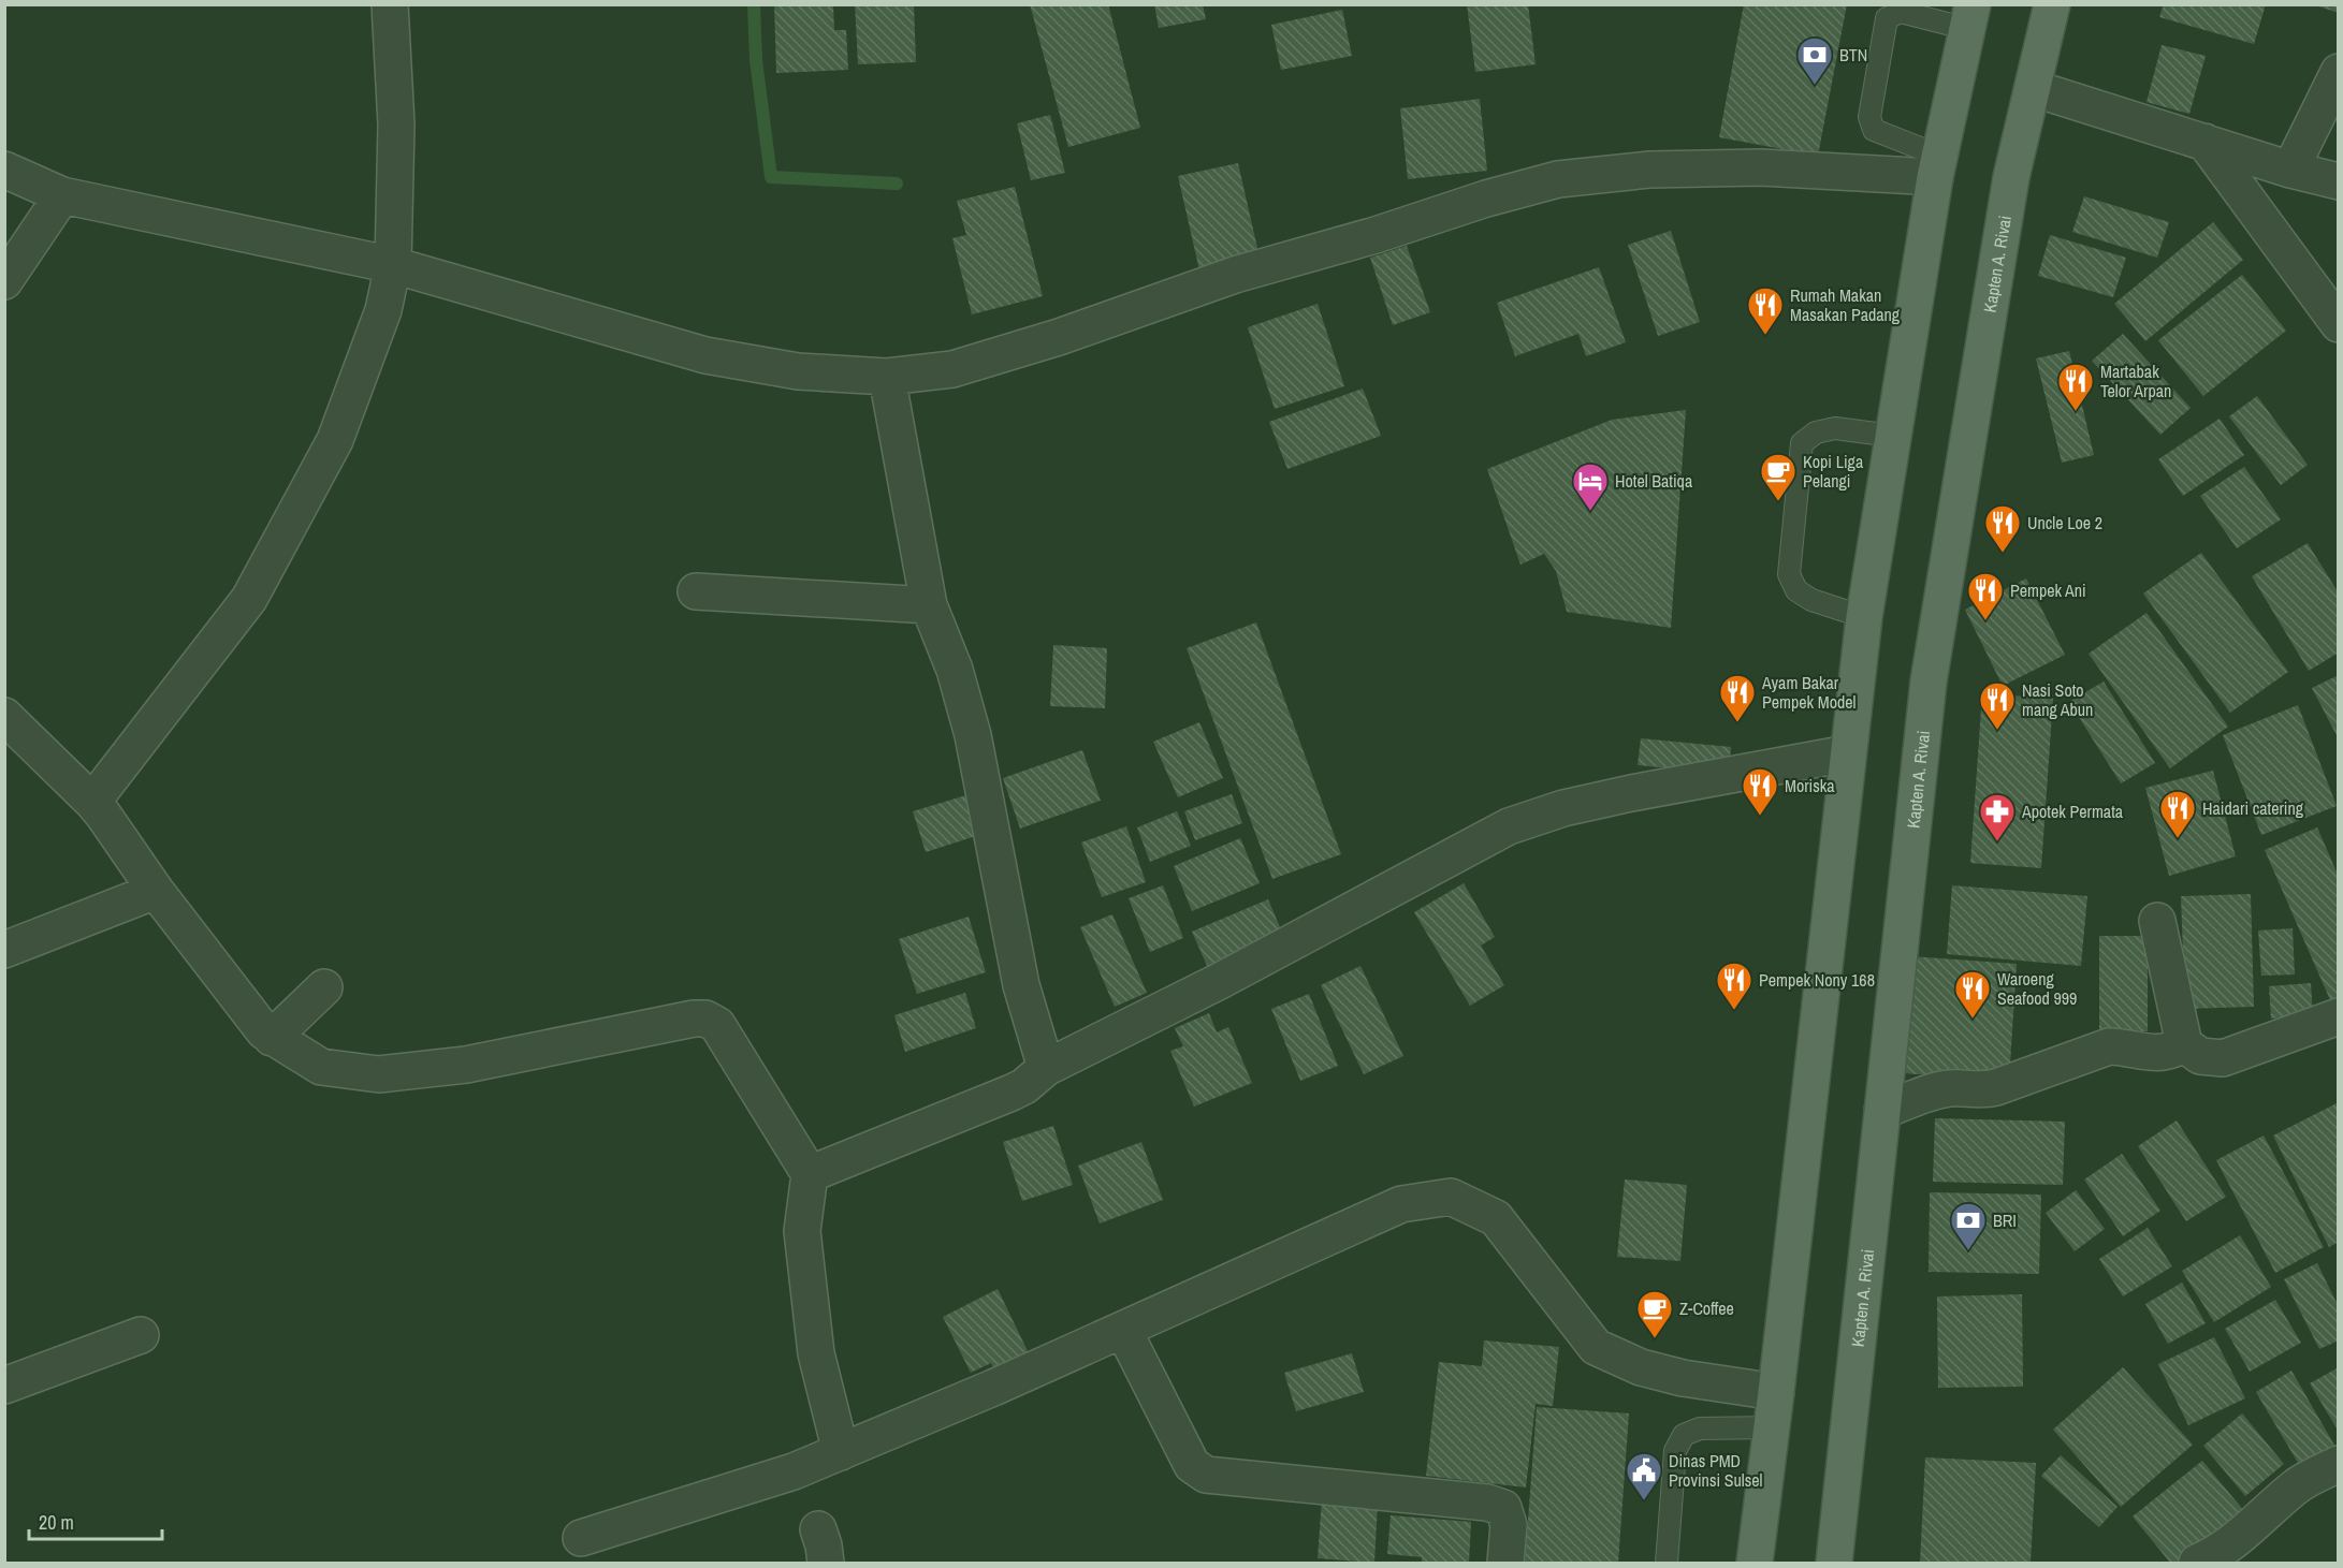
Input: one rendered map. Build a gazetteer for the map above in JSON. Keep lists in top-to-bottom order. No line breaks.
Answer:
{"streets":{"main road":["Kapten A. Rivai"]},"places":{"bank":["BTN","BRI"],"restaurant":["Rumah Makan Masakan Padang","Martabak Telor Arpan","Uncle Loe 2","Pempek Ani","Ayam Bakar Pempek Model","Nasi Soto mang Abun","Moriska","Haidari catering","Pempek Nony 168","Waroeng Seafood 999"],"cafe":["Kopi Liga Pelangi","Z-Coffee"],"hotel":["Hotel Batiqa"],"pharmacy":["Apotek Permata"],"public building":["Dinas PMD Provinsi Sulsel"]},"scale_bar":"20 m"}
